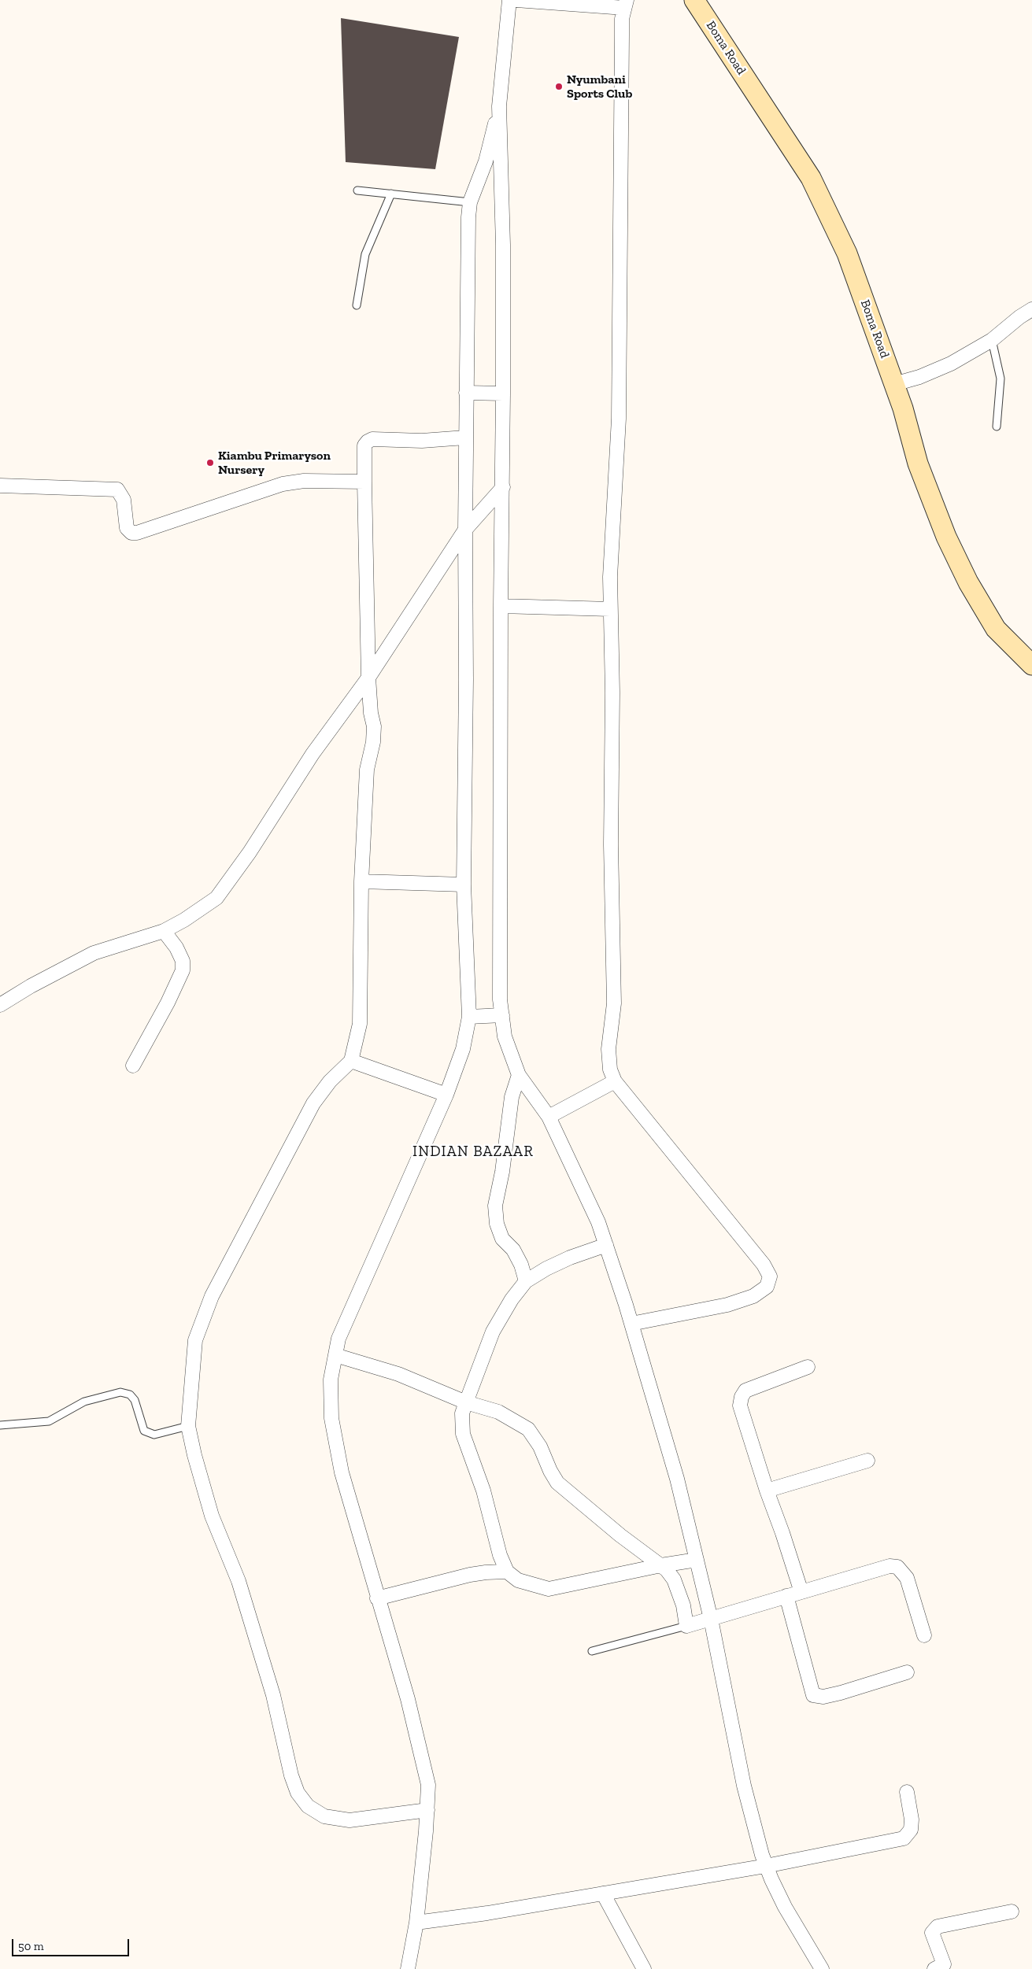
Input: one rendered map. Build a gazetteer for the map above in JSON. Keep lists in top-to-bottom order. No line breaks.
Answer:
{"streets":{"main road":["Boma Road"]},"districts":["INDIAN BAZAAR"],"places":["Nyumbani Sports Club","Kiambu Primaryson Nursery"],"scale_bar":"50 m"}
